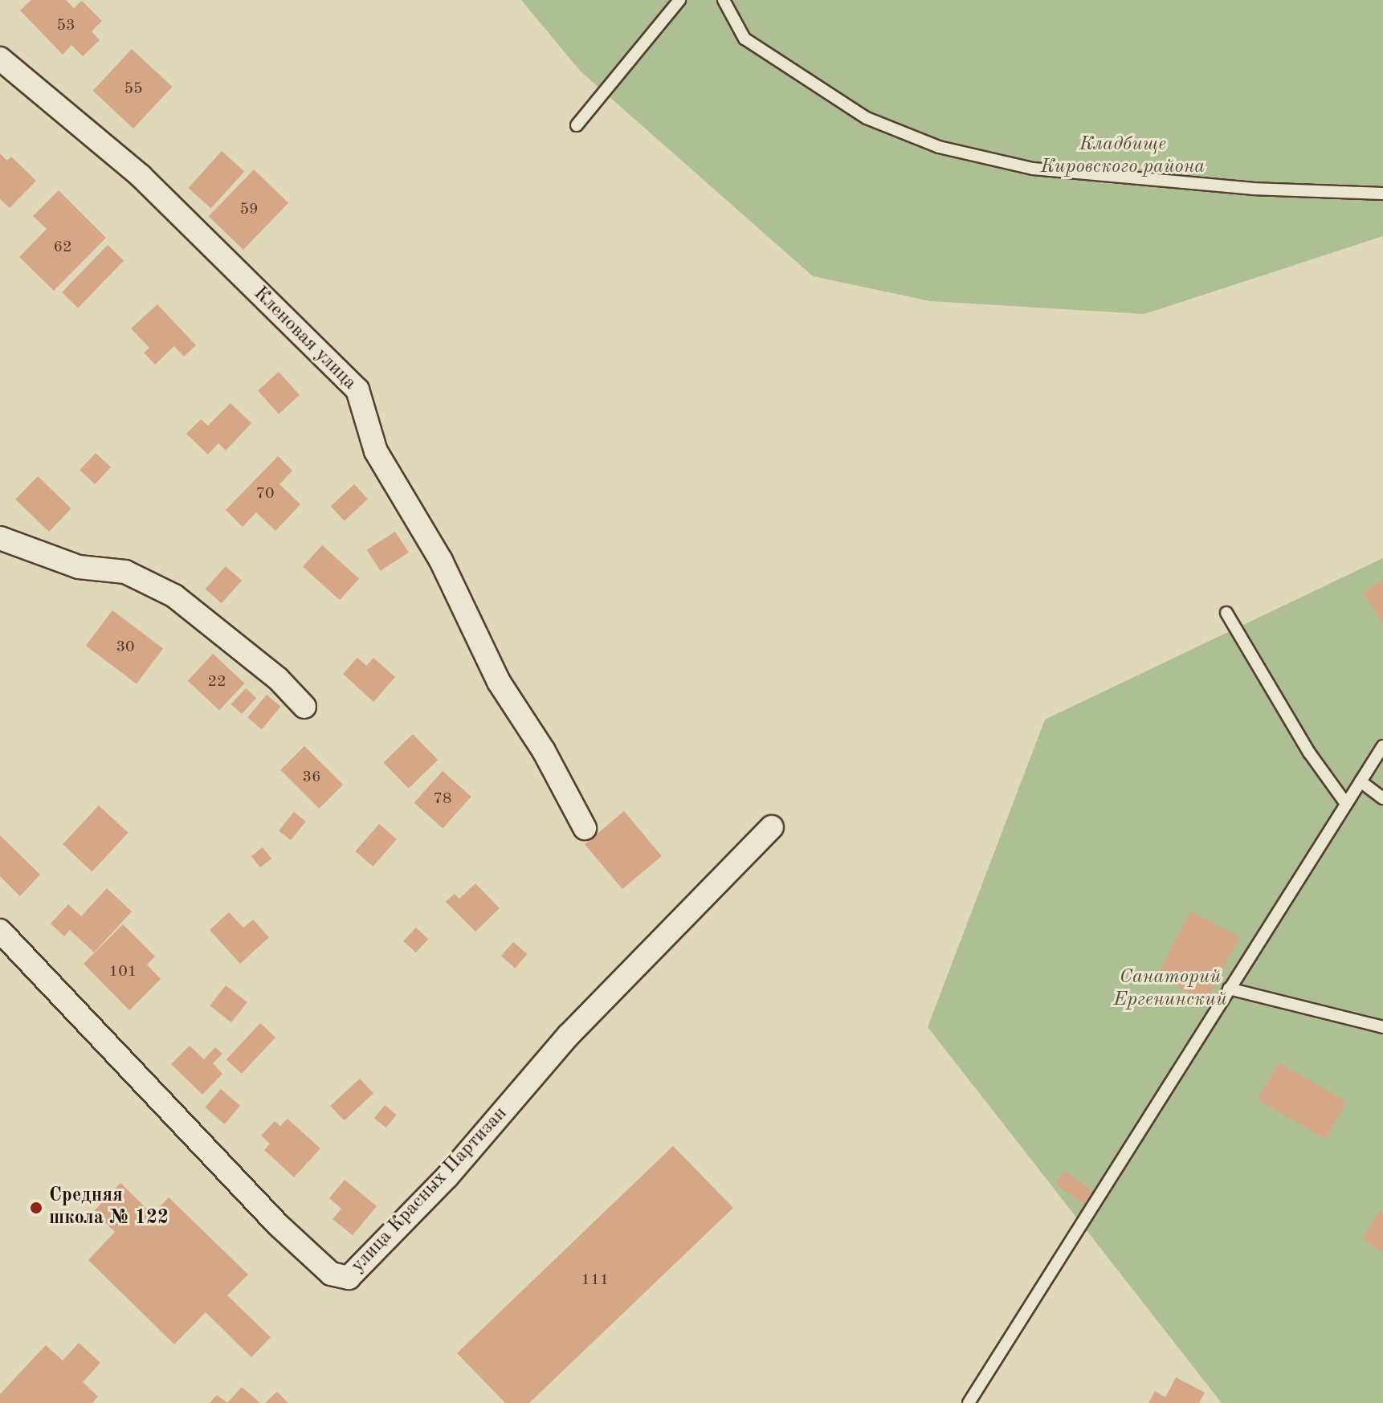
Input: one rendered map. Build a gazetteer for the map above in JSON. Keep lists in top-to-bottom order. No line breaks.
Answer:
{"streets":{"street":["Кленовая улица","улица Красных Партизан"]},"parks":["Кладбище Кировского района","Санаторий Ергенинский"],"places":["Средняя школа № 122"],"house_numbers":["53","55","59","62","70","30","22","36","78","101","111"]}
